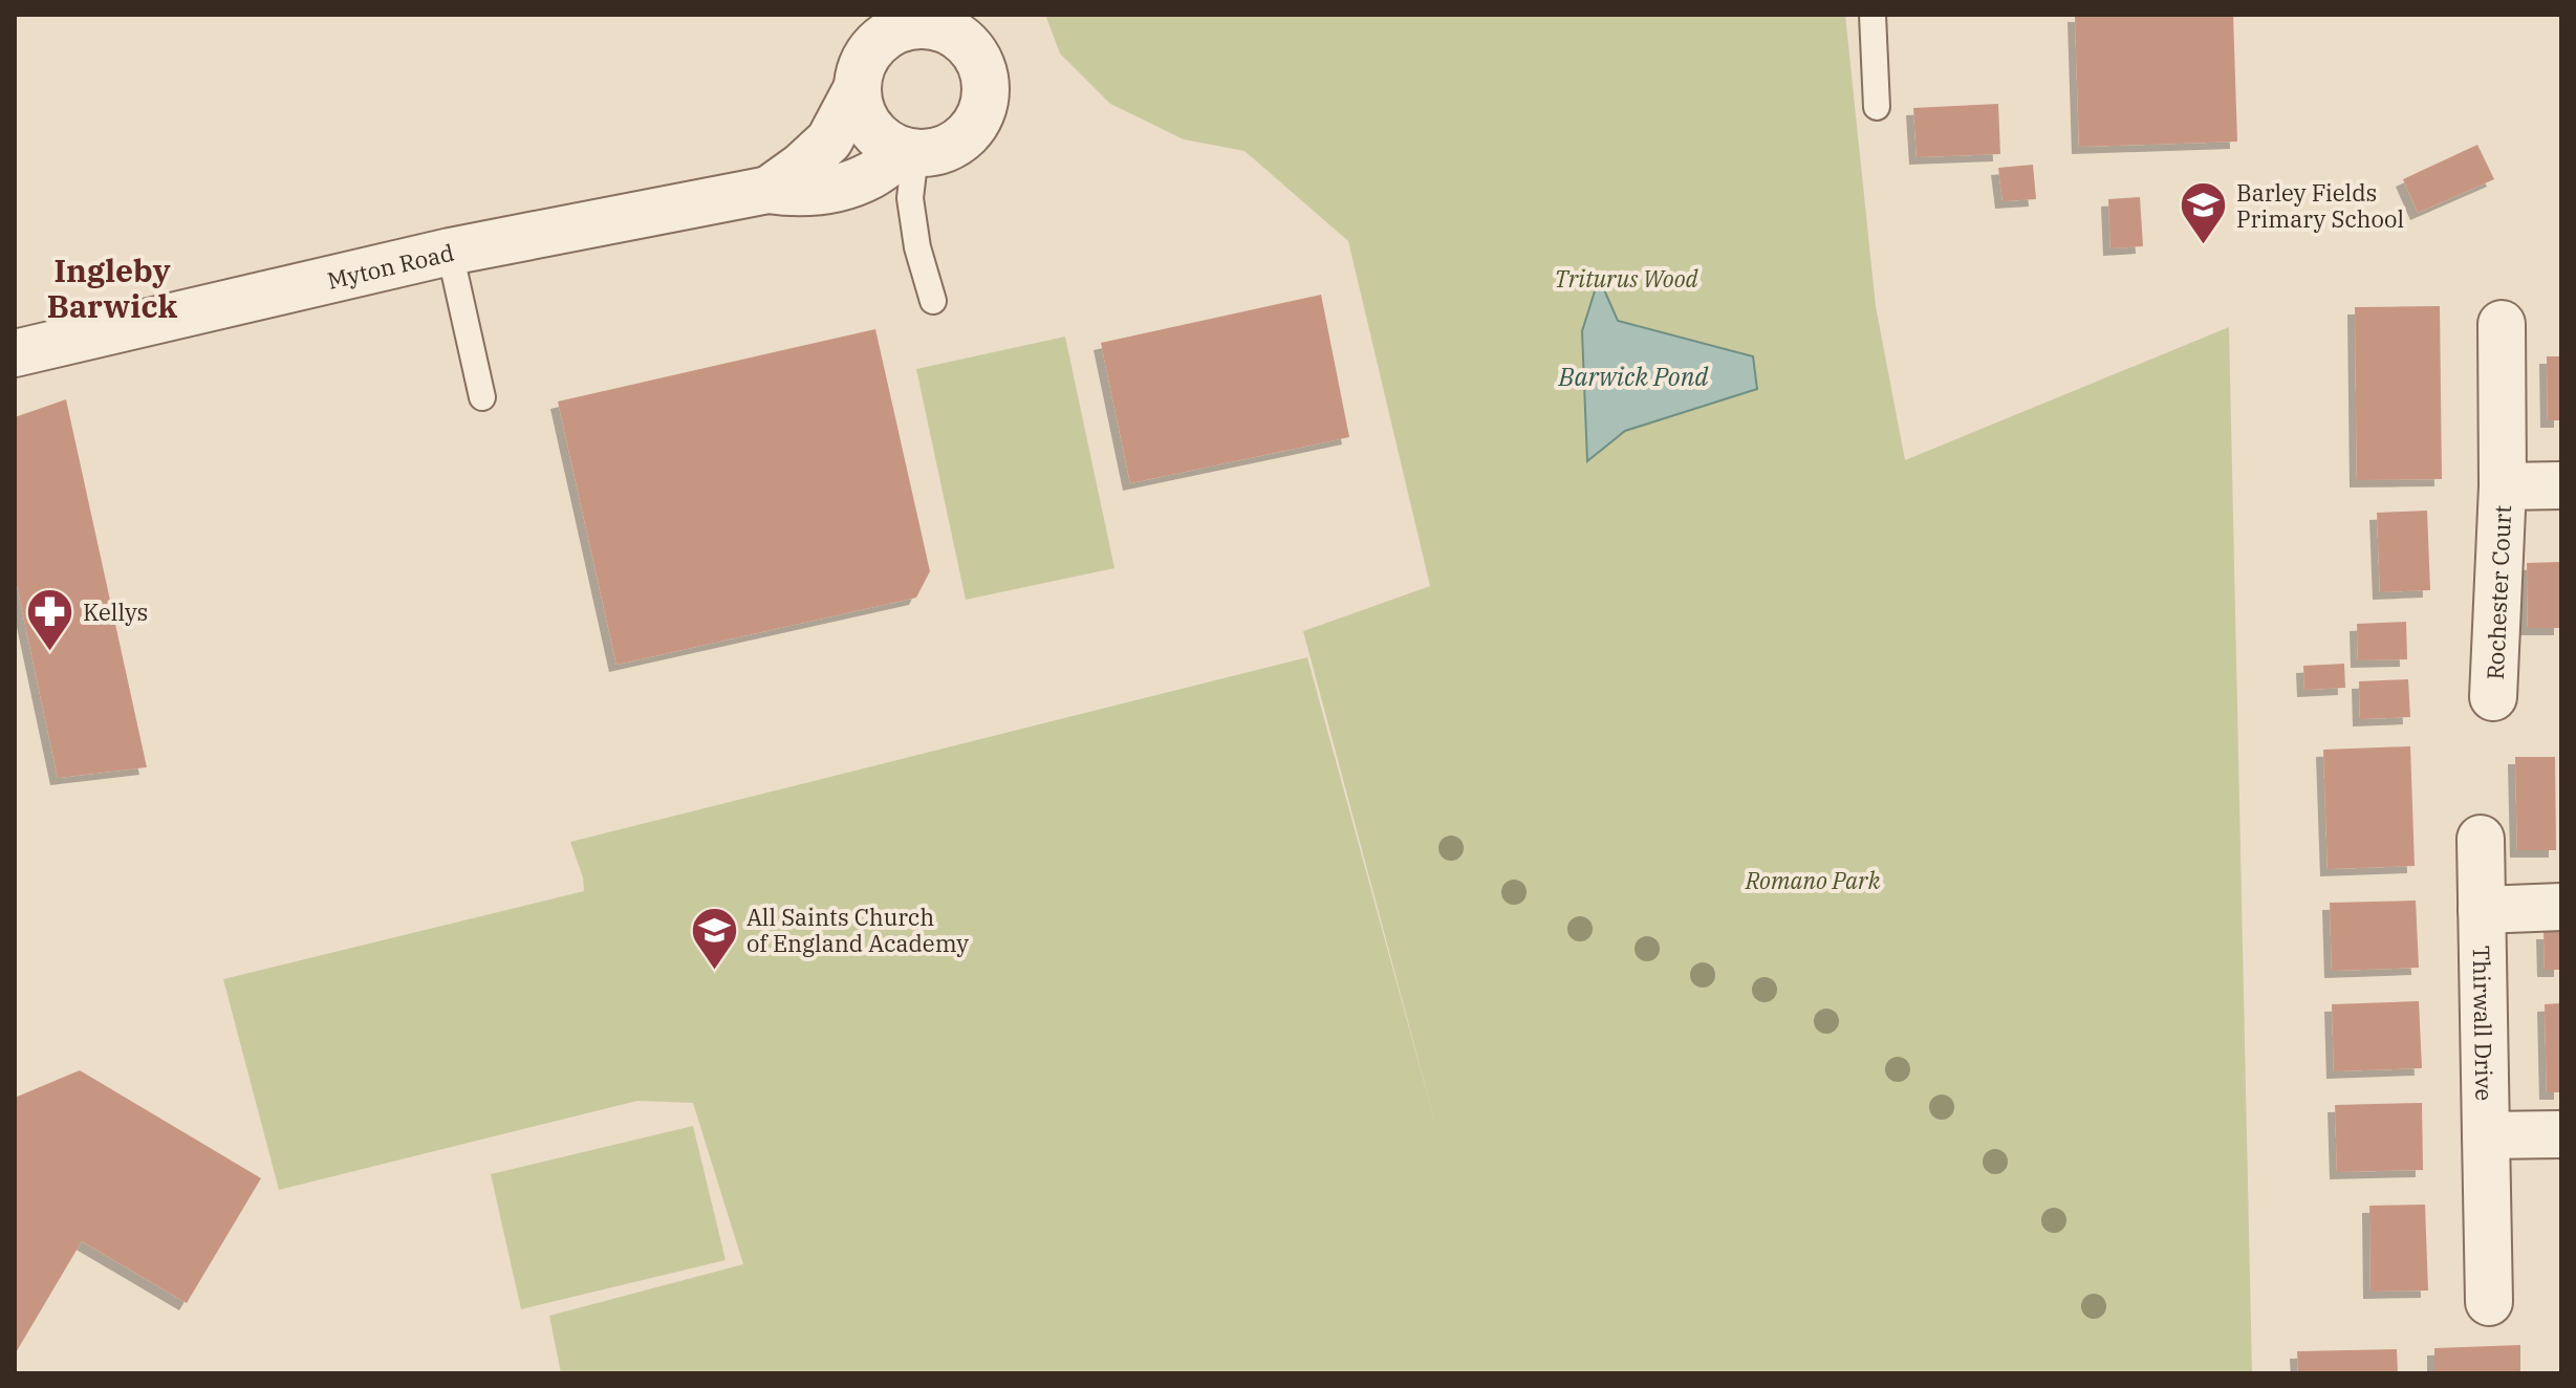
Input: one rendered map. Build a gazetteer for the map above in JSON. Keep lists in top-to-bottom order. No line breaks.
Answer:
{"streets":{"street":["Myton Road","Rochester Court","Thirwall Drive"]},"districts":["Ingleby Barwick"],"water":["Barwick Pond"],"parks":["Triturus Wood","Romano Park"],"places":{"school or university":["Barley Fields Primary School","All Saints Church of England Academy"],"pharmacy":["Kellys"]}}
